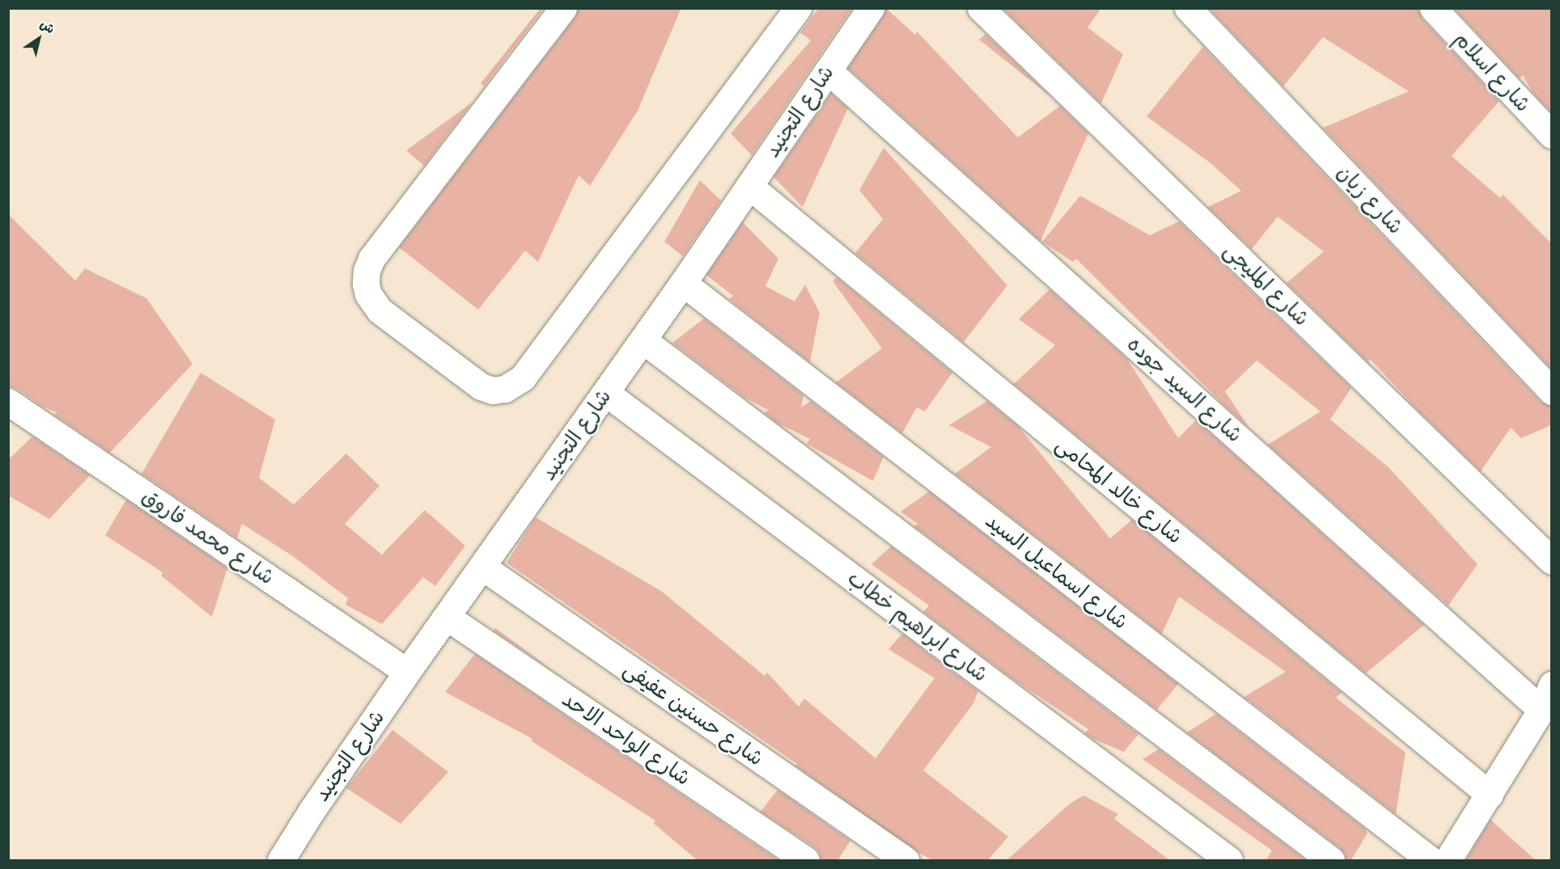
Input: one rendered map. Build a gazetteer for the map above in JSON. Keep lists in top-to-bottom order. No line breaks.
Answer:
{"streets":{"street":["شارع اسلام","شارع التجنيد","شارع زيان","شارع المليجى","شارع السيد جوده","شارع خالد المحامى","شارع محمد فاروق","شارع اسماعيل السيد","شارع ابراهيم خطاب","شارع حسنين عفيفى","شارع الواحد الاحد"]},"crossings":[["شارع التجنيد","شارع السيد جوده"],["شارع التجنيد","شارع خالد المحامى"],["شارع التجنيد","شارع محمد فاروق"],["شارع التجنيد","شارع اسماعيل السيد"],["شارع التجنيد","شارع ابراهيم خطاب"],["شارع التجنيد","شارع حسنين عفيفى"],["شارع التجنيد","شارع الواحد الاحد"]],"north":"top right"}
